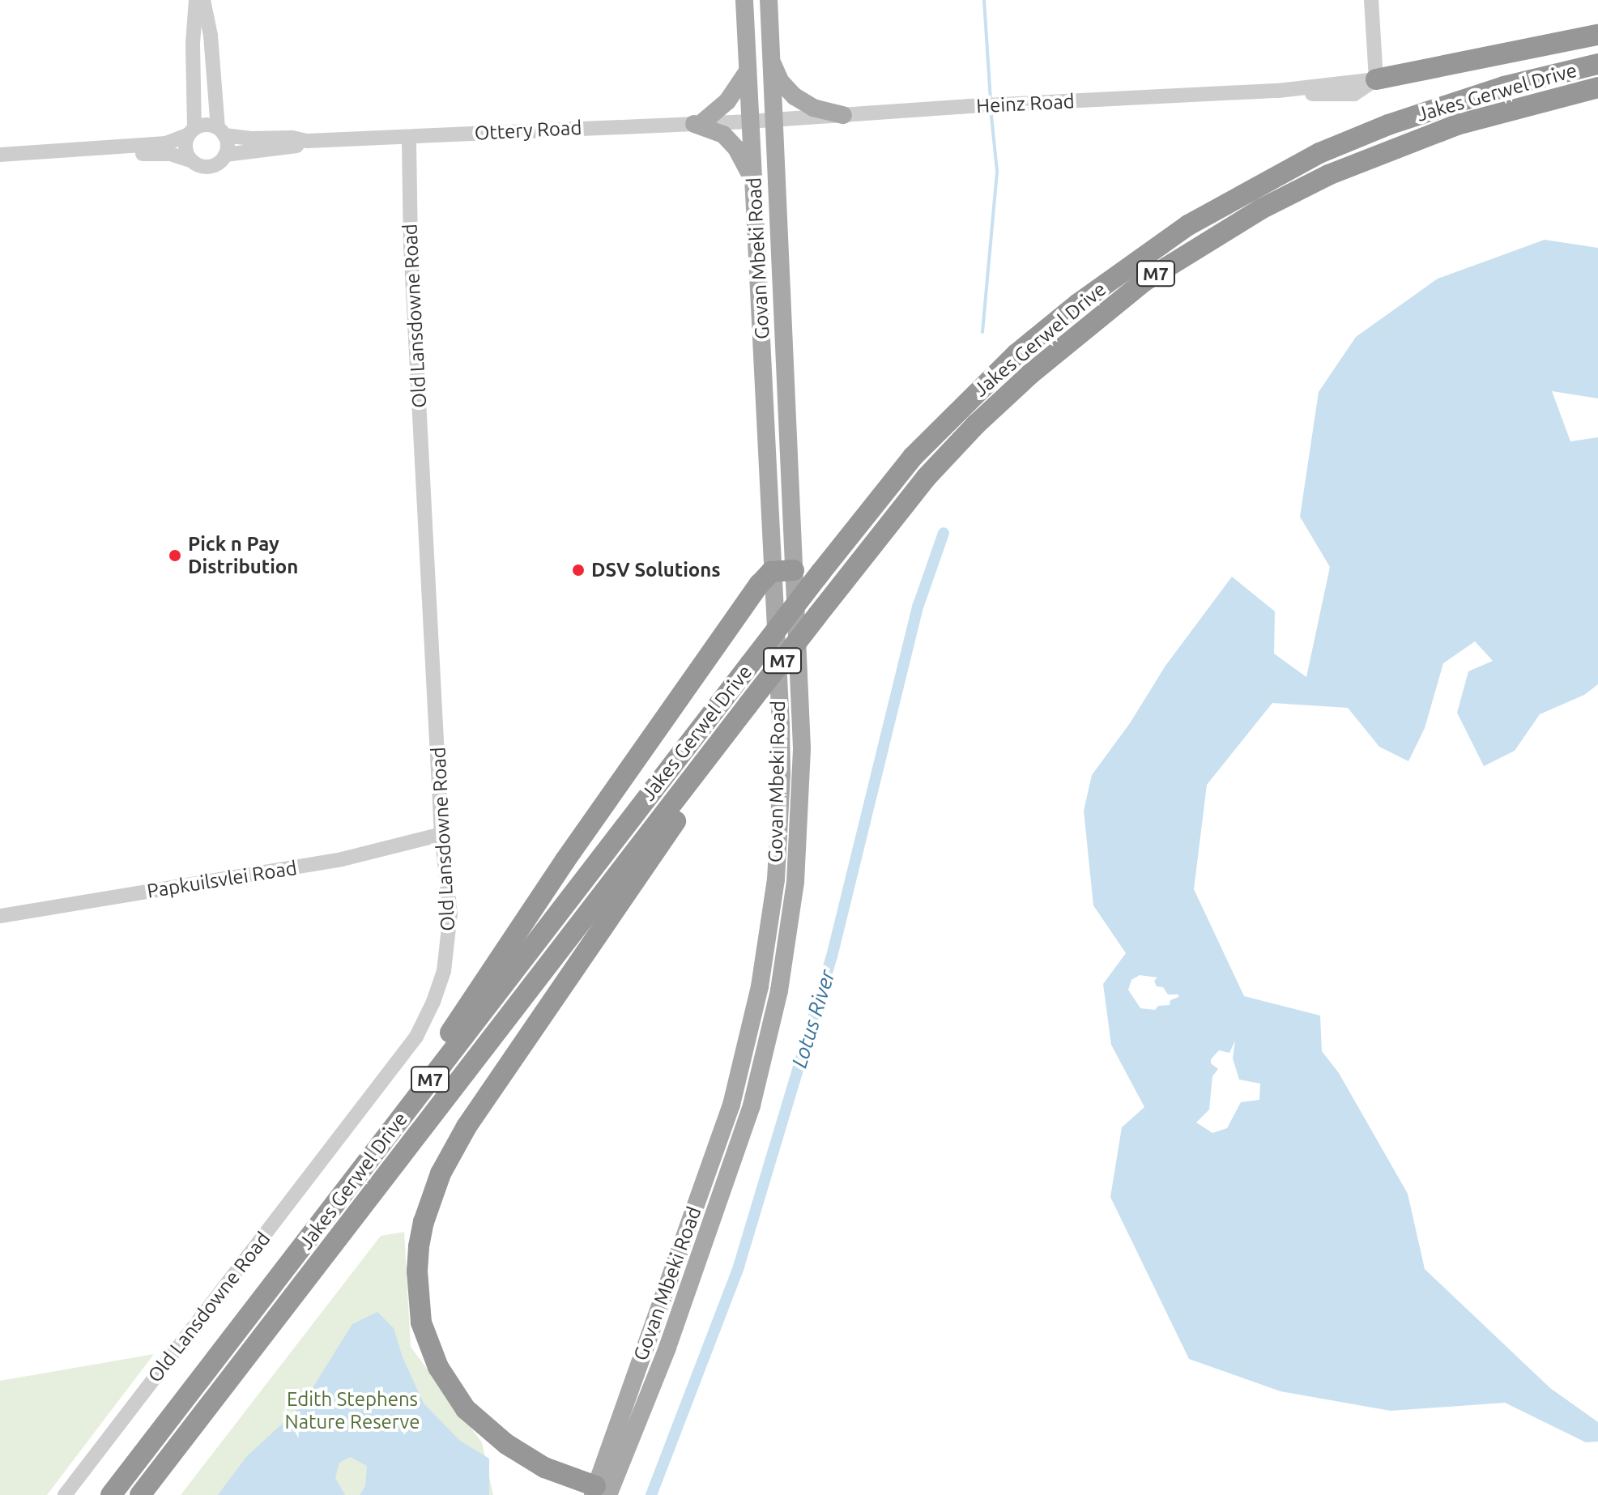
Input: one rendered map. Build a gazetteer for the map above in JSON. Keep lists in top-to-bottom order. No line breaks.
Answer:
{"streets":{"highway":["Jakes Gerwel Drive","M7"],"main road":["Govan Mbeki Road"],"street":["Heinz Road","Ottery Road","Old Lansdowne Road","Papkuilsvlei Road"]},"crossings":[["Heinz Road","Ottery Road"],["Heinz Road","Govan Mbeki Road"],["Ottery Road","Govan Mbeki Road"],["Ottery Road","Old Lansdowne Road"],["Old Lansdowne Road","Papkuilsvlei Road"]],"water":["Lotus River"],"parks":["Edith Stephens Nature Reserve"],"places":["Pick n Pay Distribution","DSV Solutions"]}
